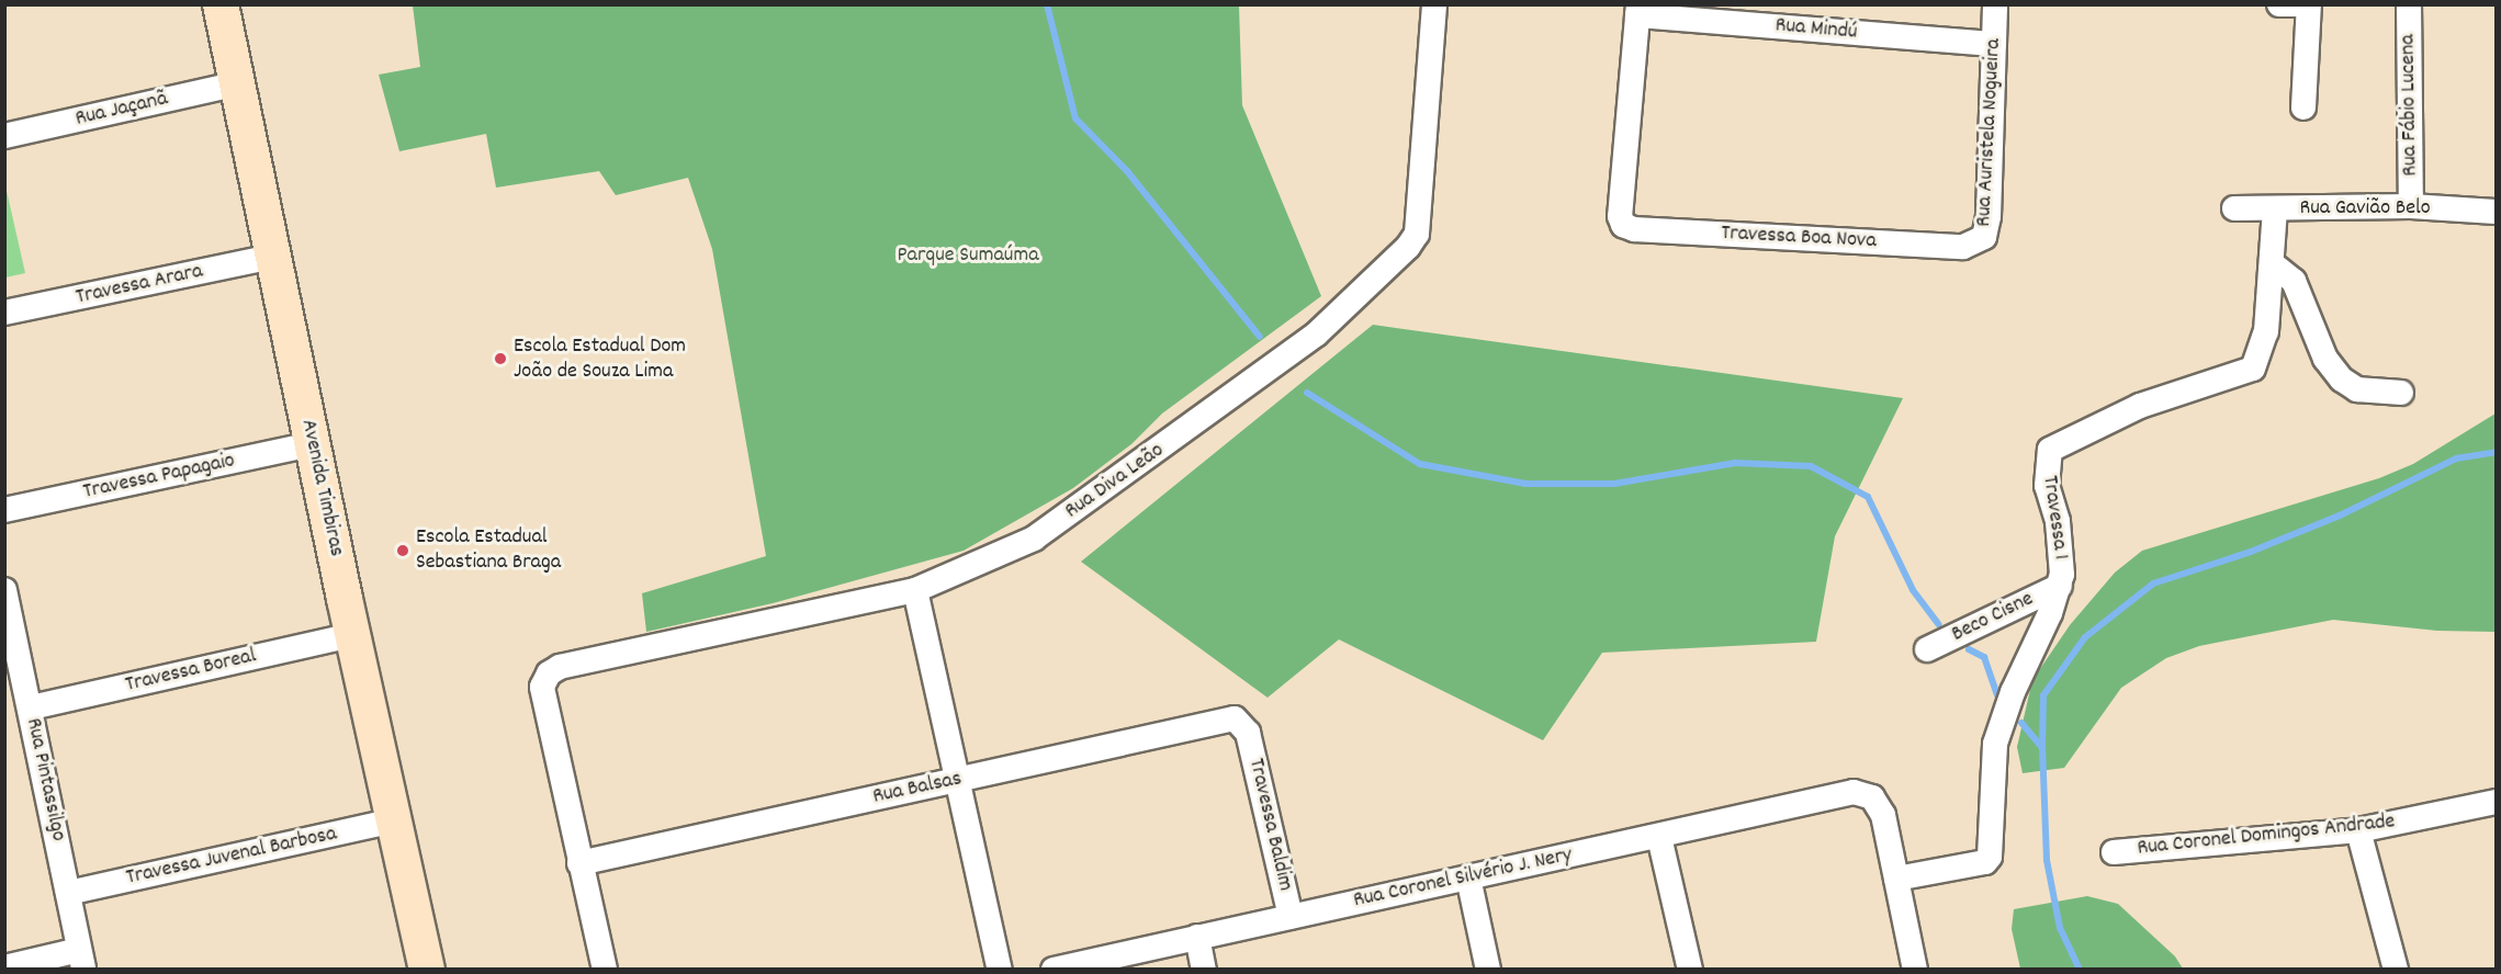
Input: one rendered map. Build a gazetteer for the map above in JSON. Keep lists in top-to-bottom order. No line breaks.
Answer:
{"streets":{"street":["Rua Mindú","Rua Fábio Lucena","Rua Jaçanã","Rua Auristela Nogueira","Rua Gavião Belo","Travessa Boa Nova","Travessa Arara","Travessa Papagaio","Rua Diva Leão","Avenida Timbiras","Travessa 1","Beco Cisne","Travessa Boreal","Rua Pintassilgo","Rua Balsas","Travessa Baldim","Rua Coronel Domingos Andrade","Travessa Juvenal Barbosa","Rua Coronel Silvério J. Nery"]},"crossings":[["Rua Mindú","Rua Auristela Nogueira"],["Rua Mindú","Travessa Boa Nova"],["Rua Fábio Lucena","Rua Gavião Belo"],["Rua Jaçanã","Avenida Timbiras"],["Rua Auristela Nogueira","Travessa Boa Nova"],["Rua Gavião Belo","Travessa 1"],["Travessa Arara","Avenida Timbiras"],["Travessa Papagaio","Avenida Timbiras"],["Rua Diva Leão","Rua Balsas"],["Avenida Timbiras","Travessa Boreal"],["Avenida Timbiras","Travessa Juvenal Barbosa"],["Travessa 1","Beco Cisne"],["Travessa 1","Rua Coronel Silvério J. Nery"],["Travessa Boreal","Rua Pintassilgo"],["Rua Pintassilgo","Travessa Juvenal Barbosa"],["Rua Balsas","Travessa Baldim"],["Travessa Baldim","Rua Coronel Silvério J. Nery"]],"parks":["Parque Sumaúma"],"places":["Escola Estadual Dom João de Souza Lima","Escola Estadual Sebastiana Braga"]}
